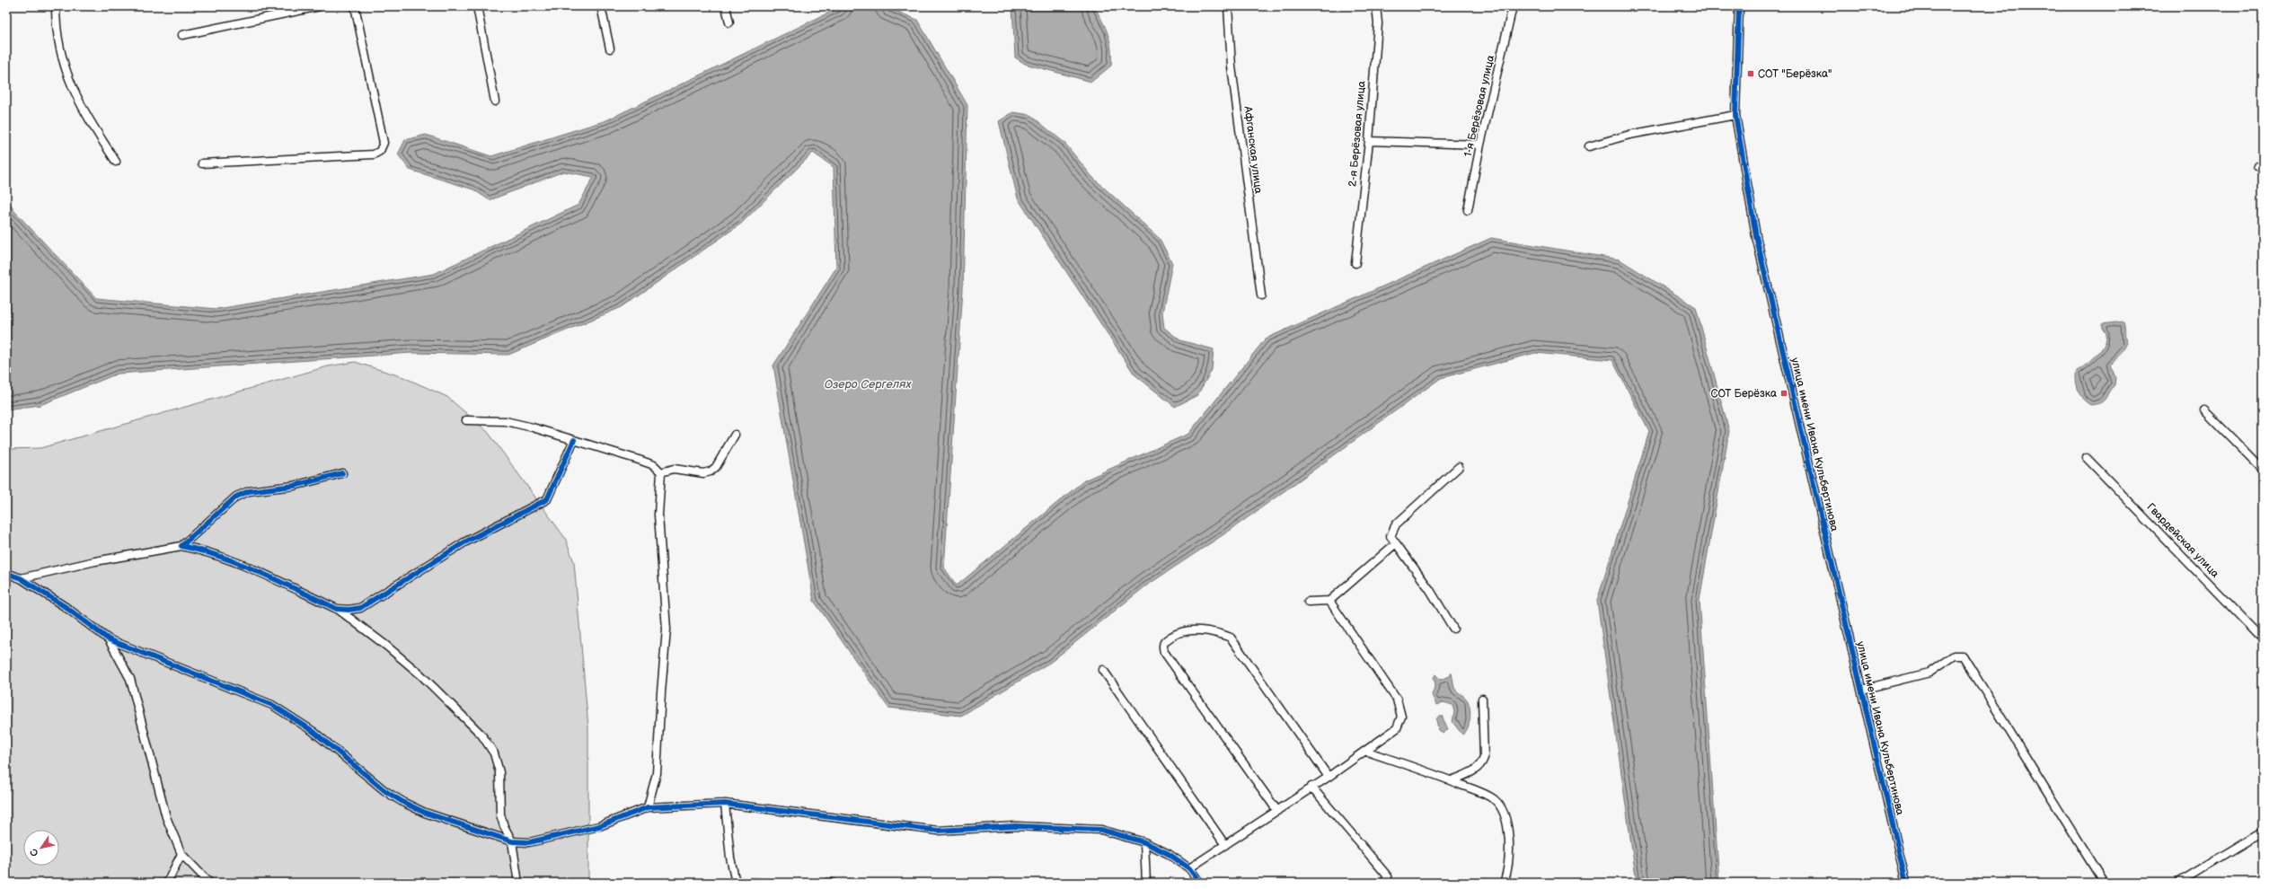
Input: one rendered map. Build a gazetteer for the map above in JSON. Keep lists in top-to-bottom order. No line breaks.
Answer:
{"streets":{"street":["1-я Берёзовая улица","2-я Берёзовая улица","Афганская улица","улица имени Ивана Кульбертинова","Гвардейская улица"]},"water":["Озеро Сергелях"],"places":{"transit":["СОТ \"Берёзка\"","СОТ Берёзка"]},"north":"bottom left"}
